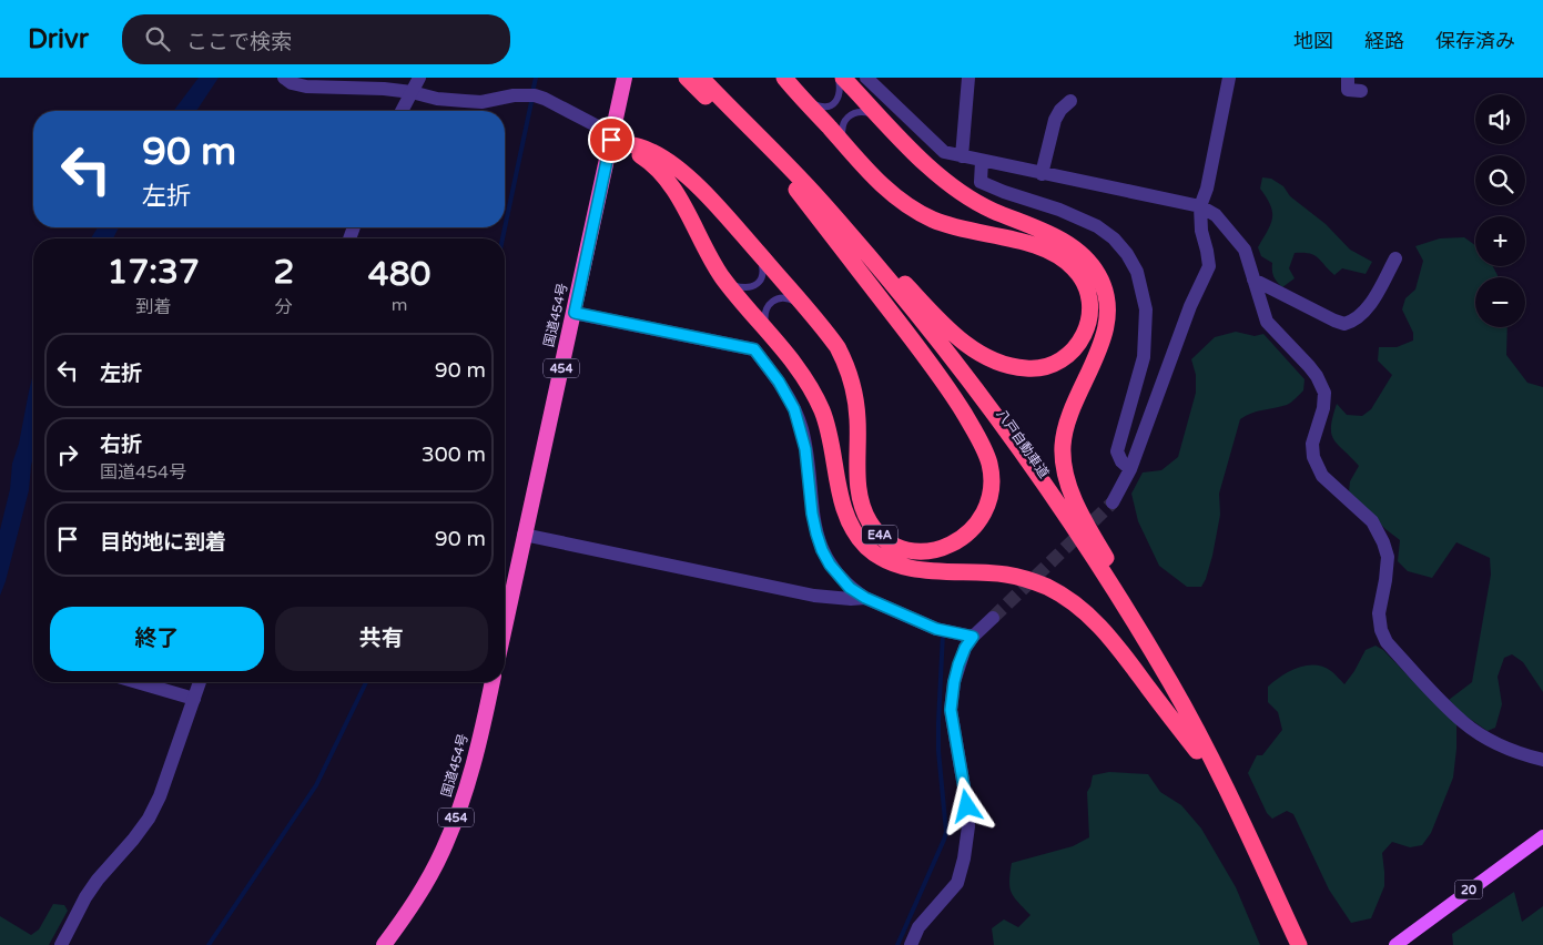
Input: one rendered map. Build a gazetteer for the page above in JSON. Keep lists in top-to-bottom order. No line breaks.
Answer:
{"streets":{"highway":["国道454号","454","八戸自動車道","E4A"],"main road":["20"]},"crossings":[["国道454号","E4A"],["八戸自動車道","E4A"]],"page":{"header":"Drivr","search":"ここで検索","nav":["地図","経路","保存済み"],"map_buttons":["+","−"],"turn":["90 m","左折"],"eta":["17:37","到着","2","分","480","m"],"list":[{"name":"左折","value":"90 m"},{"name":"右折","note":"国道454号","value":"300 m"},{"name":"目的地に到着","value":"90 m"}],"buttons":["終了","共有"]}}
